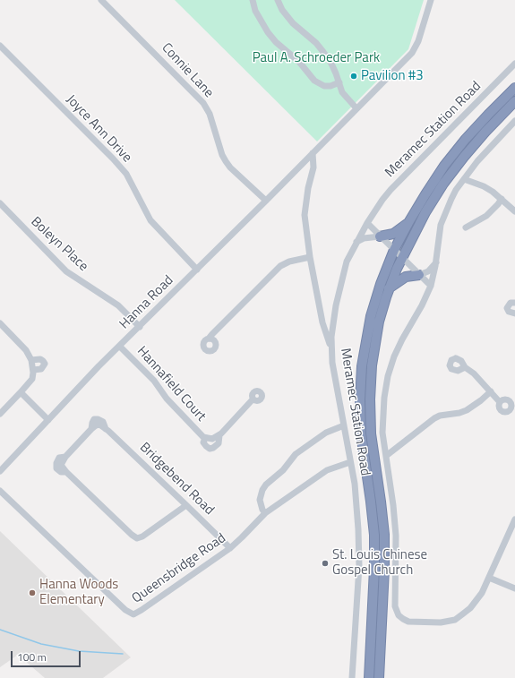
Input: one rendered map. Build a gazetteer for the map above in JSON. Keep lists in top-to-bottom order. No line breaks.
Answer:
{"streets":{"street":["Connie Lane","Joyce Ann Drive","Meramec Station Road","Boleyn Place","Hanna Road","Hannafield Court","Bridgebend Road","Queensbridge Road"]},"crossings":[["Connie Lane","Hanna Road"],["Joyce Ann Drive","Hanna Road"],["Meramec Station Road","Queensbridge Road"],["Boleyn Place","Hanna Road"],["Hanna Road","Hannafield Court"],["Bridgebend Road","Queensbridge Road"]],"parks":["Paul A. Schroeder Park"],"places":["Pavilion #3","St. Louis Chinese Gospel Church","Hanna Woods Elementary"],"scale_bar":"100 m"}
